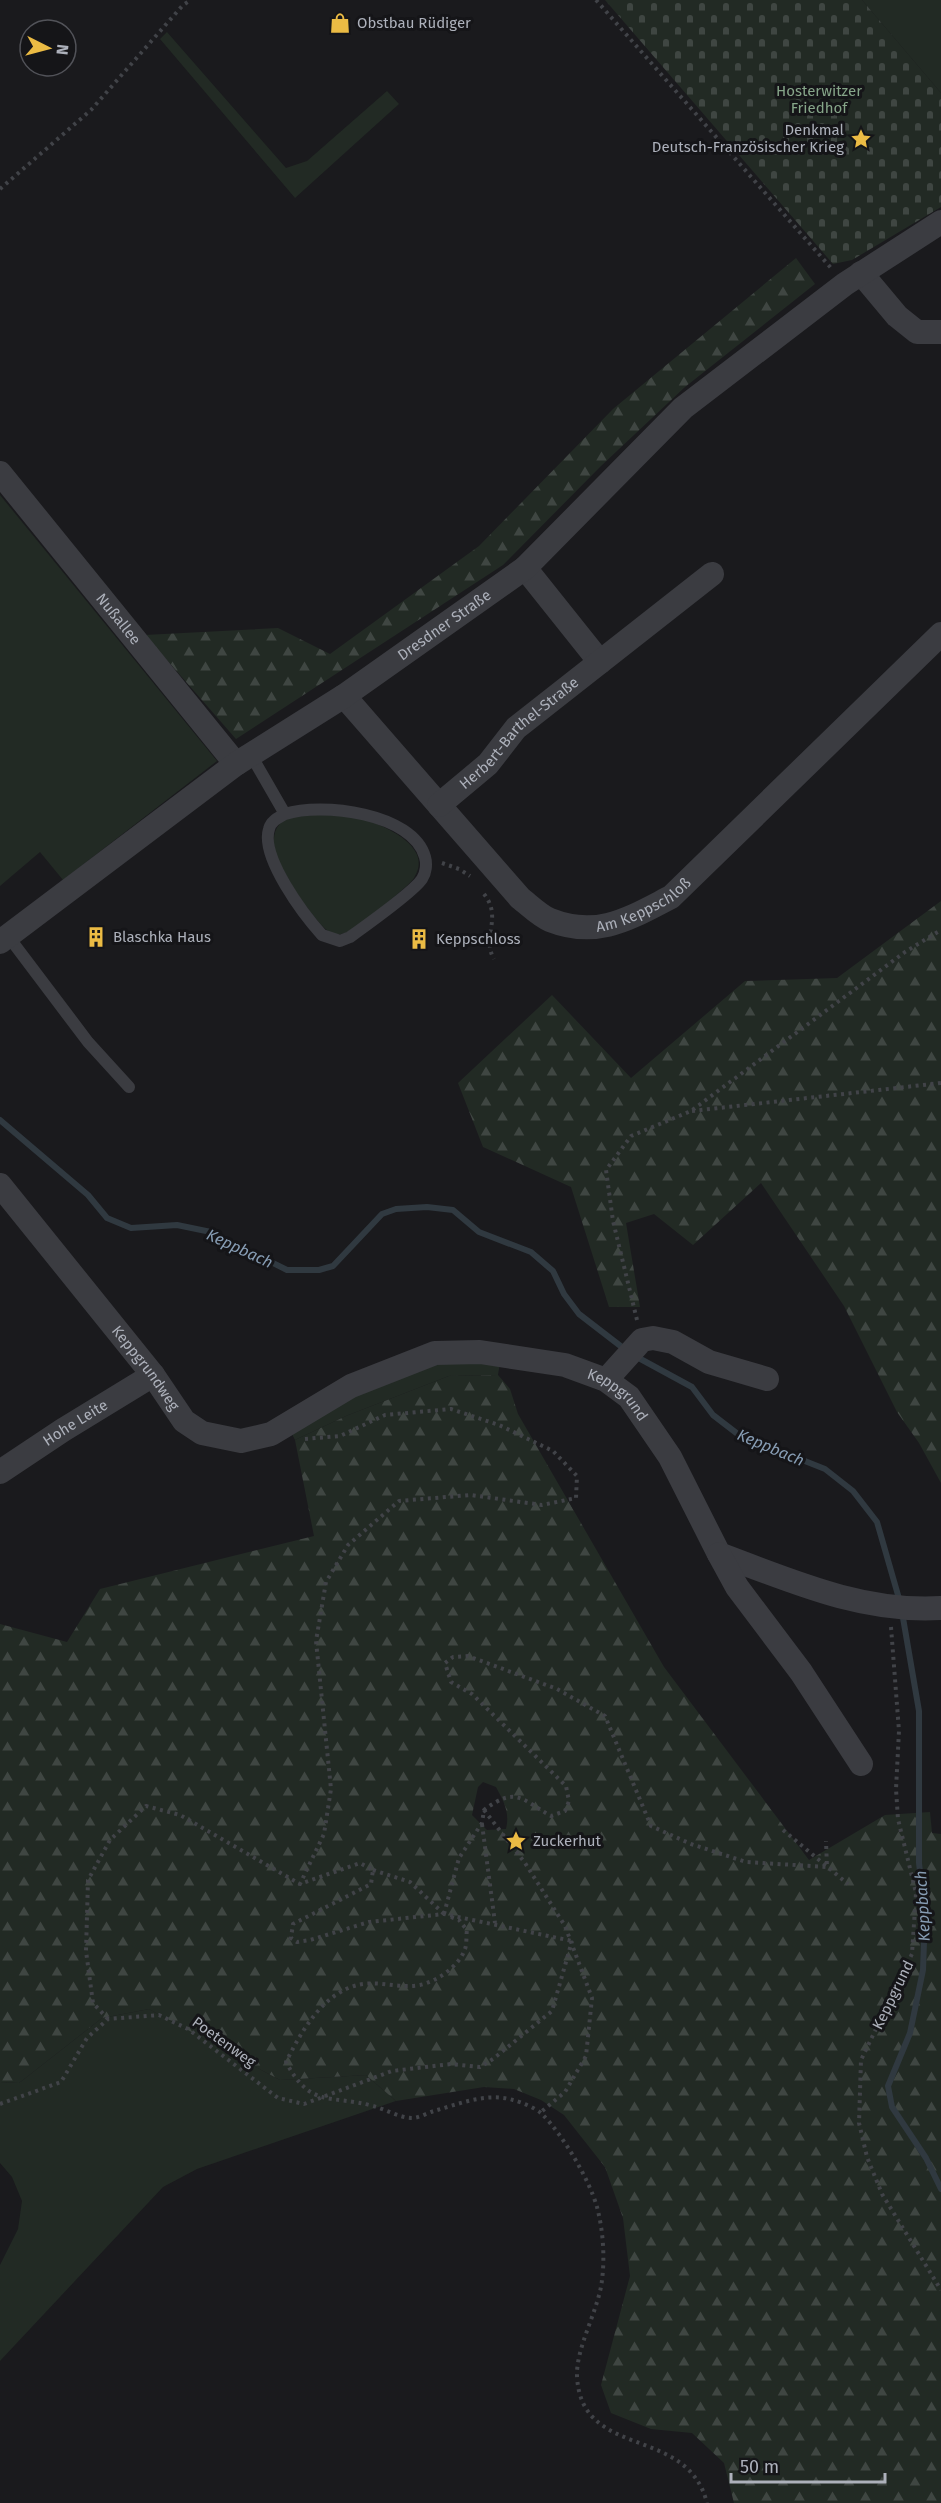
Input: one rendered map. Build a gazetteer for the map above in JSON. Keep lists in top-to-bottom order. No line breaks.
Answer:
{"streets":{"street":["Nußallee","Dresdner Straße","Herbert-Barthel-Straße","Am Keppschloß","Keppgrundweg","Keppgrund","Hohe Leite"],"path":["Poetenweg"]},"crossings":[["Nußallee","Dresdner Straße"],["Dresdner Straße","Am Keppschloß"],["Herbert-Barthel-Straße","Am Keppschloß"],["Keppgrundweg","Keppgrund"],["Keppgrundweg","Hohe Leite"]],"water":["Keppbach"],"parks":["Hosterwitzer Friedhof"],"places":{"shop":["Obstbau Rüdiger"],"place":["Denkmal Deutsch-Französischer Krieg","Zuckerhut"],"building":["Blaschka Haus","Keppschloss"]},"scale_bar":"50 m","north":"right"}
